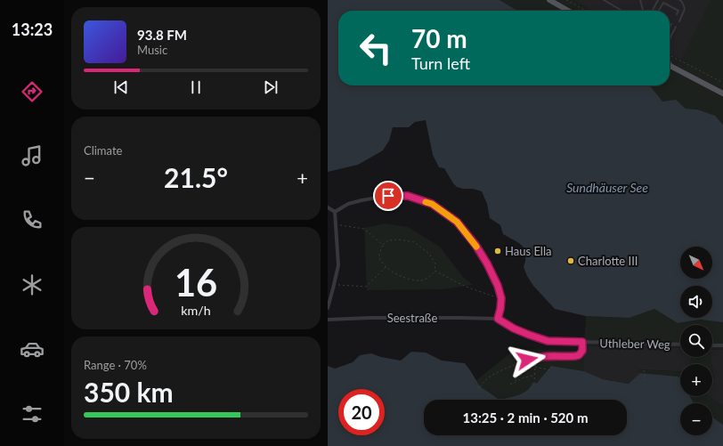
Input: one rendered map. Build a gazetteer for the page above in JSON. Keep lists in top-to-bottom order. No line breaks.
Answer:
{"streets":{"street":["Seestraße","Uthleber Weg"]},"water":["Sundhäuser See"],"places":["Haus Ella","Charlotte III"],"north":"bottom right","page":{"tabs":"13:23","turn":["70 m","Turn left"],"song":["93.8 FM","Music"],"tile":["Climate",["Range · 70%","350 km"]],"heat":["−","21.5°","+"],"map_buttons":["+","−"],"limit":"20","trip":"13:25 · 2 min · 520 m","gauge":["16","km/h"]}}
